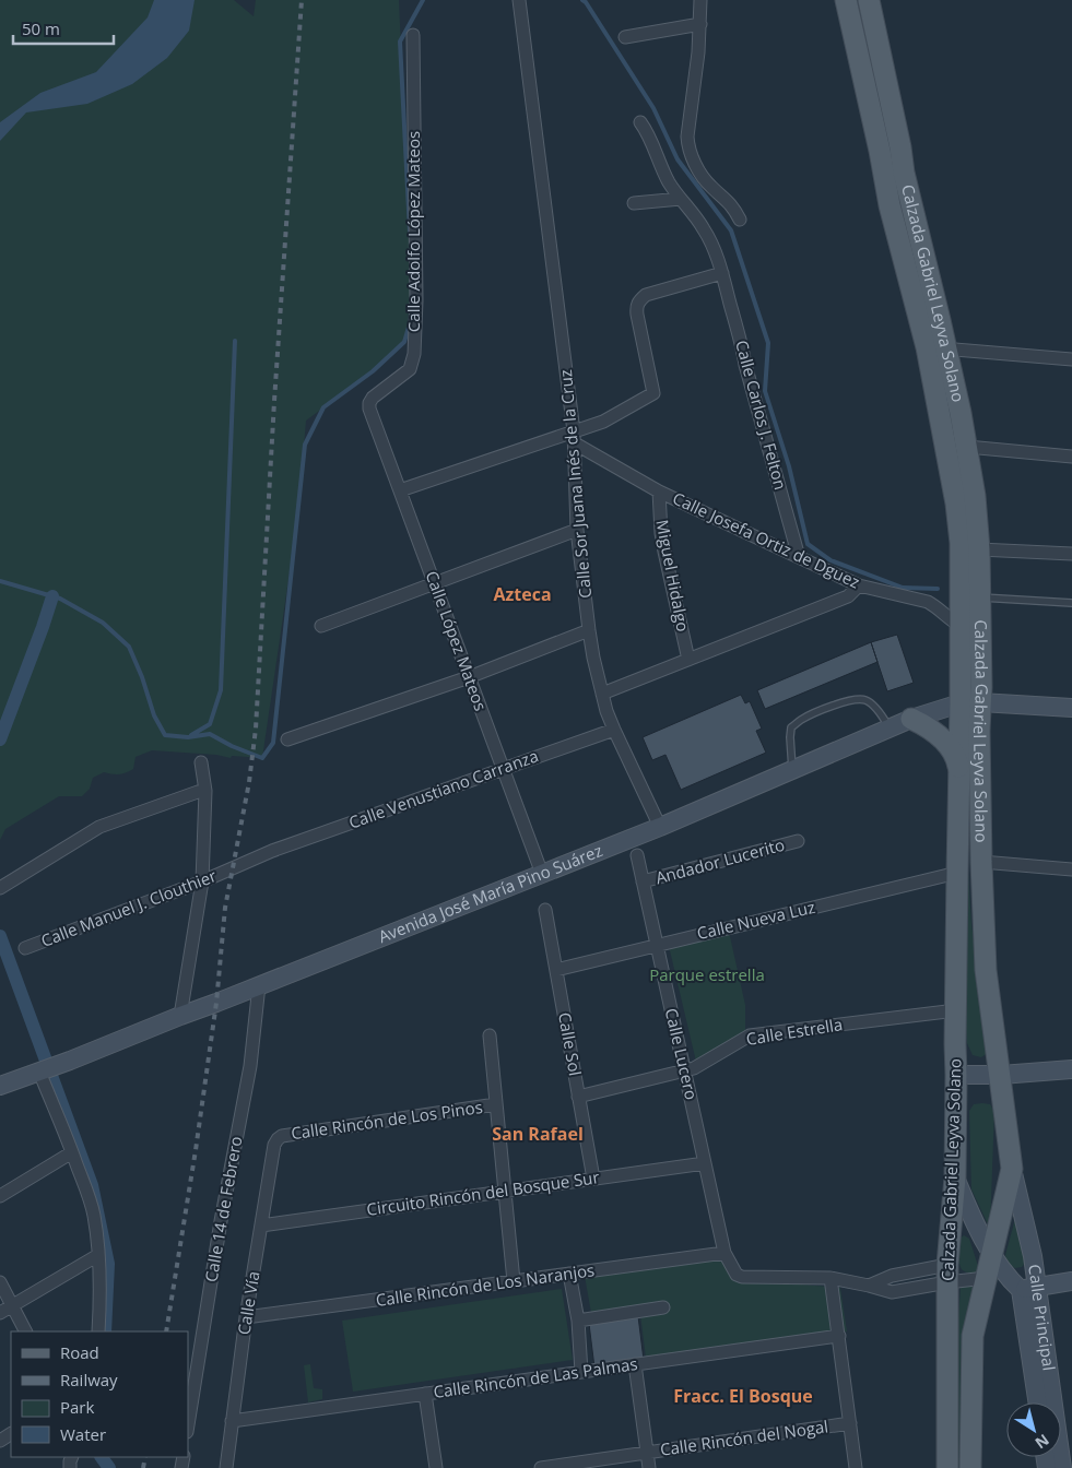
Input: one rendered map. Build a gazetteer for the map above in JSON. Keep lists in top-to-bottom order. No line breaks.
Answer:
{"streets":{"main road":["Calzada Gabriel Leyva Solano"],"street":["Calle Adolfo López Mateos","Calle Carlos J. Felton","Calle Sor Juana Inés de la Cruz","Calle Josefa Ortiz de Dguez","Miguel Hidalgo","Calle López Mateos","Calle Venustiano Carranza","Andador Lucerito","Avenida José María Pino Suárez","Calle Manuel J. Clouthier","Calle Nueva Luz","Calle Estrella","Calle Sol","Calle Lucero","Calle Rincón de Los Pinos","Circuito Rincón del Bosque Sur","Calle 14 de Febrero","Calle Rincón de Los Naranjos","Calle Vía","Calle Principal","Calle Rincón de Las Palmas","Calle Rincón del Nogal"]},"crossings":[["Calle Adolfo López Mateos","Calle López Mateos"],["Calzada Gabriel Leyva Solano","Calle Josefa Ortiz de Dguez"],["Calzada Gabriel Leyva Solano","Avenida José María Pino Suárez"],["Calzada Gabriel Leyva Solano","Calle Nueva Luz"],["Calzada Gabriel Leyva Solano","Calle Estrella"],["Calzada Gabriel Leyva Solano","Calle Principal"],["Calle Carlos J. Felton","Calle Josefa Ortiz de Dguez"],["Calle Sor Juana Inés de la Cruz","Calle Josefa Ortiz de Dguez"],["Calle Sor Juana Inés de la Cruz","Calle Venustiano Carranza"],["Calle Sor Juana Inés de la Cruz","Avenida José María Pino Suárez"],["Calle Josefa Ortiz de Dguez","Miguel Hidalgo"],["Calle López Mateos","Calle Venustiano Carranza"],["Calle López Mateos","Avenida José María Pino Suárez"],["Calle Venustiano Carranza","Calle Manuel J. Clouthier"],["Andador Lucerito","Calle Lucero"],["Avenida José María Pino Suárez","Calle 14 de Febrero"],["Calle Nueva Luz","Calle Sol"],["Calle Nueva Luz","Calle Lucero"],["Calle Estrella","Calle Sol"],["Calle Estrella","Calle Lucero"],["Calle Sol","Circuito Rincón del Bosque Sur"],["Calle Lucero","Circuito Rincón del Bosque Sur"],["Calle Lucero","Calle Rincón de Los Naranjos"],["Calle Rincón de Los Pinos","Calle Vía"],["Circuito Rincón del Bosque Sur","Calle Vía"],["Calle Rincón de Los Naranjos","Calle Vía"],["Calle Vía","Calle Rincón de Las Palmas"]],"districts":["Azteca","San Rafael","Fracc. El Bosque"],"parks":["Parque estrella"],"legend":["Road","Railway","Park","Water"],"scale_bar":"50 m","north":"bottom right"}
